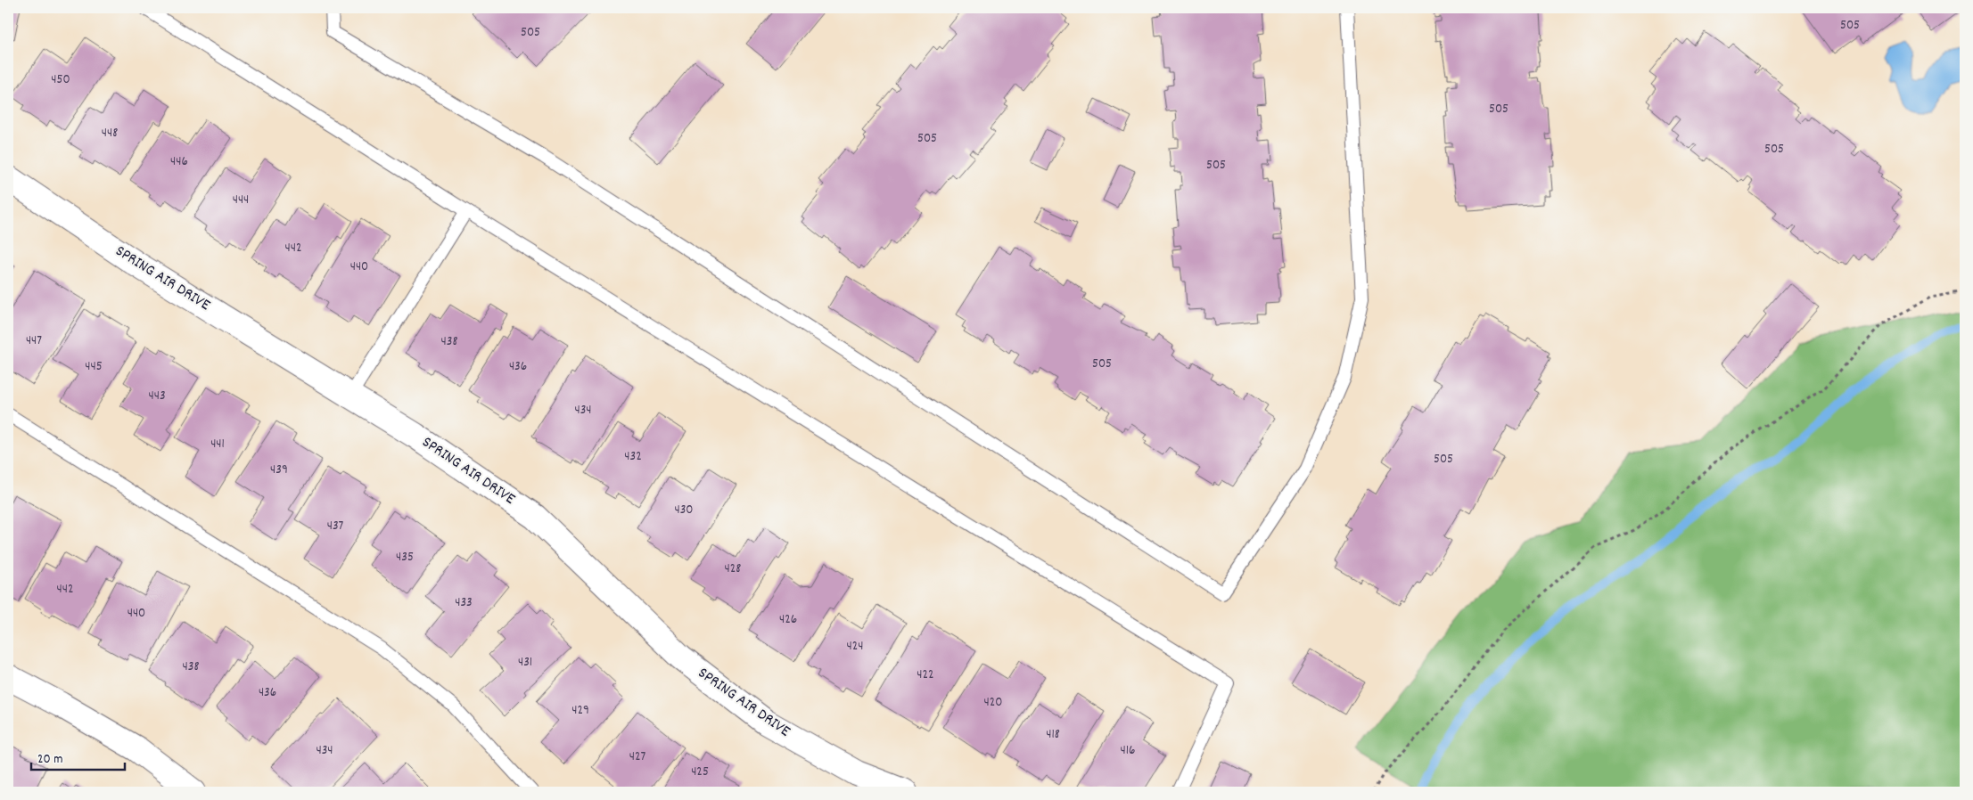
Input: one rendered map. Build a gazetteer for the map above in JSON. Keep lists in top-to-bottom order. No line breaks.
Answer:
{"streets":{"street":["SPRING AIR DRIVE"]},"house_numbers":["505","505","450","505","448","505","505","446","505","444","442","440","447","438","505","445","436","443","434","441","432","505","439","430","437","435","428","442","433","440","426","424","431","438","422","436","420","429","418","434","416","427","425"],"scale_bar":"20 m"}
